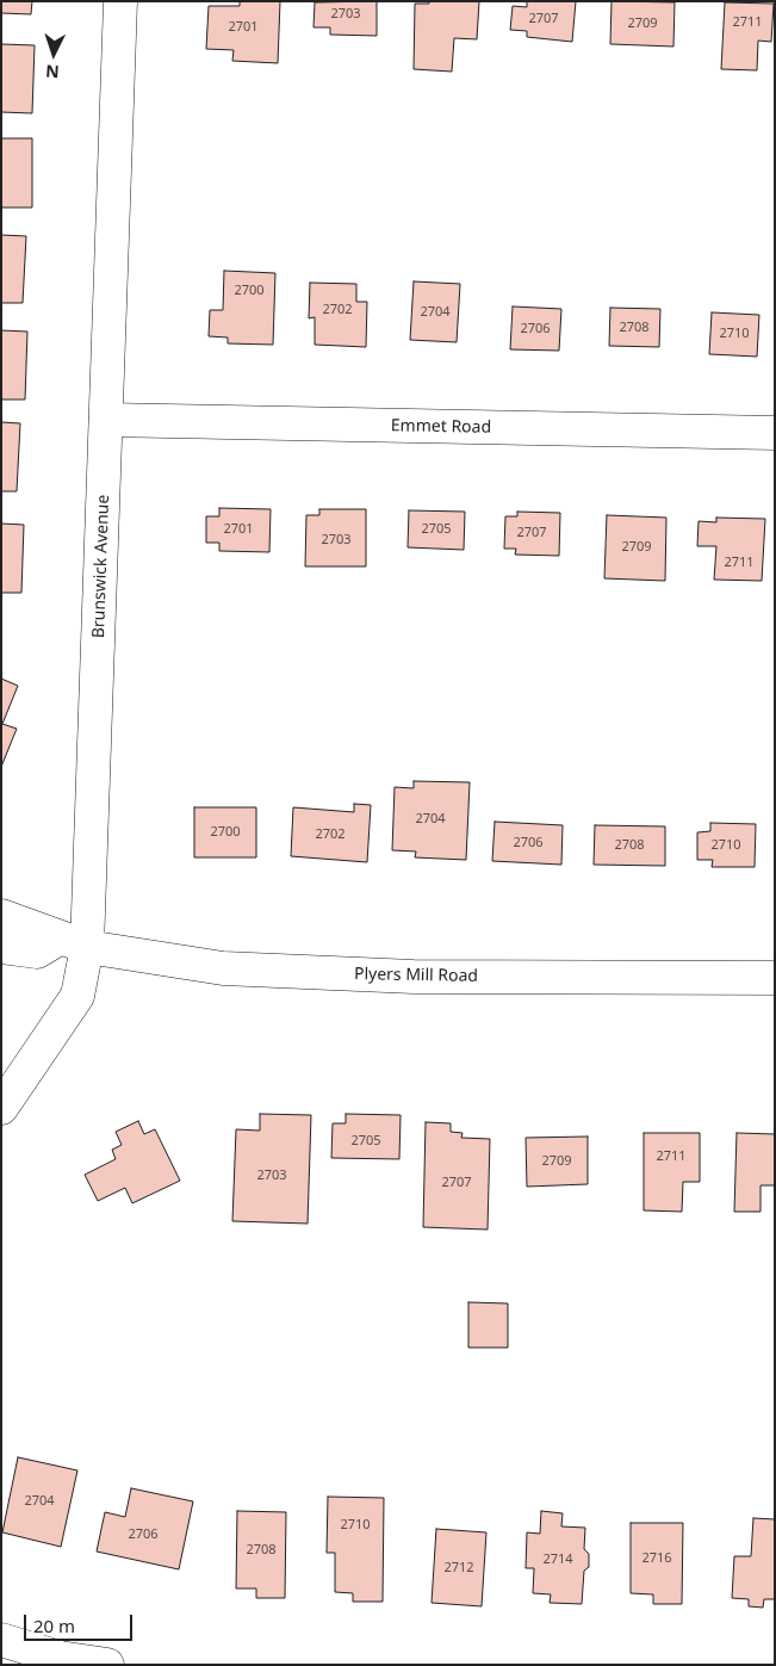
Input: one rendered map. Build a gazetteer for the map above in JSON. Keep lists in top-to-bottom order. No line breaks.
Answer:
{"streets":{"street":["Emmet Road","Brunswick Avenue","Plyers Mill Road"]},"crossings":[["Emmet Road","Brunswick Avenue"],["Brunswick Avenue","Plyers Mill Road"]],"house_numbers":["2703","2707","2711","2709","2701","2700","2702","2704","2708","2706","2710","2701","2705","2707","2703","2709","2711","2704","2700","2702","2706","2708","2710","2705","2711","2709","2703","2707","2704","2710","2706","2708","2716","2714","2712"],"scale_bar":"20 m","north":"bottom"}
